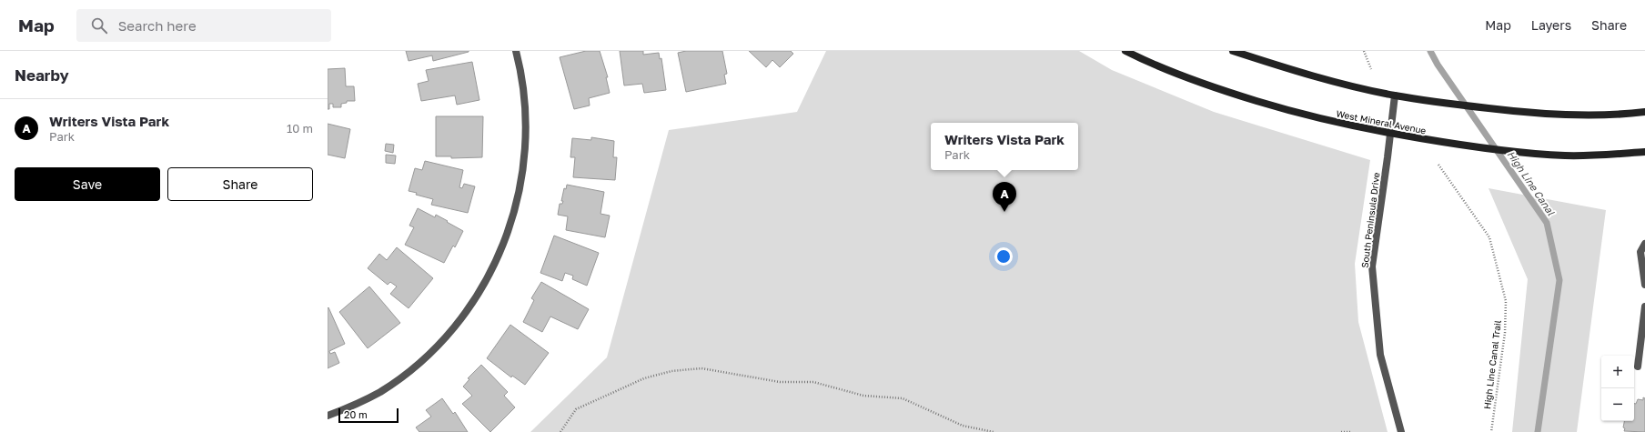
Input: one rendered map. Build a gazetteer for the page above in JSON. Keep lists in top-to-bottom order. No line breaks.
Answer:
{"streets":{"main road":["West Mineral Avenue"],"street":["South Peninsula Drive"],"path":["High Line Canal Trail"]},"crossings":[["West Mineral Avenue","South Peninsula Drive"]],"water":["High Line Canal"],"scale_bar":"20 m","page":{"header":"Map","search":"Search here","nav":["Map","Layers","Share"],"heading":"Nearby","list":[{"mark":"A","name":"Writers Vista Park","note":"Park","value":"10 m"}],"popup":["Writers Vista Park","Park"],"buttons":["Save","Share"],"pins":"A","map_buttons":["+","−"],"scale":"20 m"}}
